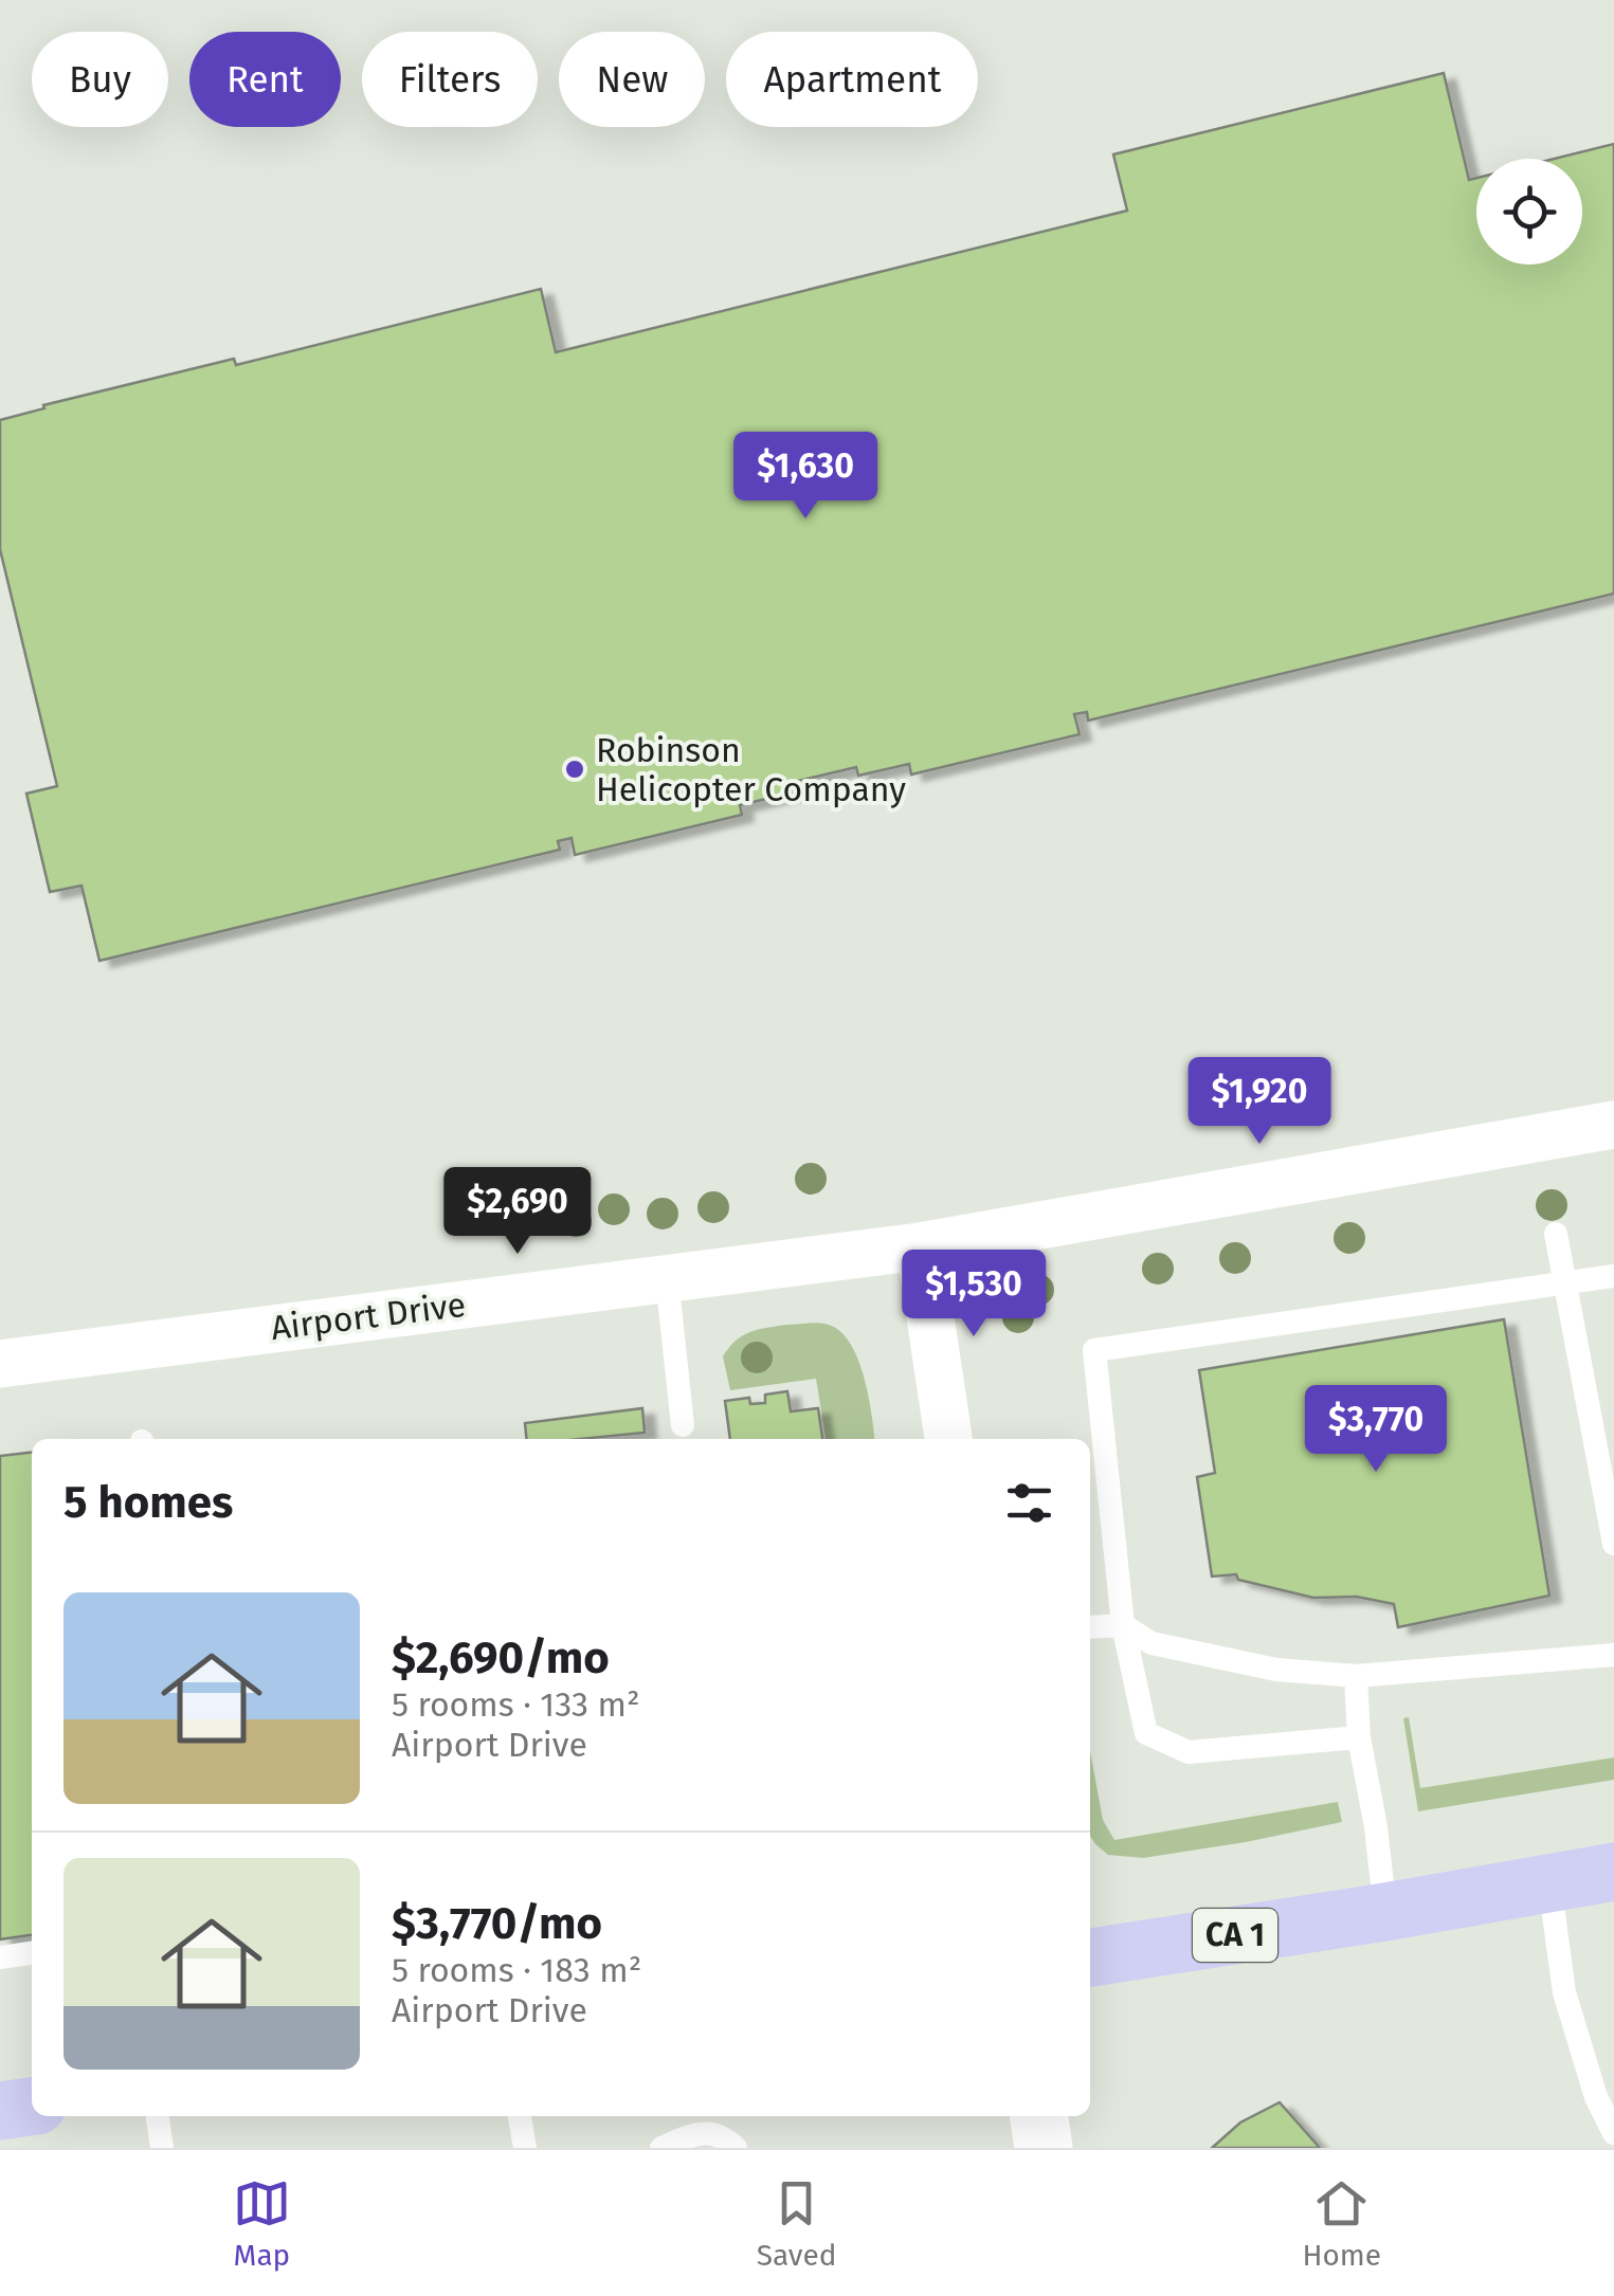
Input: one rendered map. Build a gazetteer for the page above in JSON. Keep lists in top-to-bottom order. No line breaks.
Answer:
{"streets":{"highway":["CA 1"],"street":["Airport Drive"]},"places":["Robinson Helicopter Company"],"page":{"chip":["Buy","Rent","Filters","New","Apartment"],"price":["$1,630","$1,920","$2,690","$1,530","$3,770"],"heading":"5 homes","list":[{"name":"$2,690/mo","note":"5 rooms · 133 m² · Airport Drive"},{"name":"$3,770/mo","note":"5 rooms · 183 m² · Airport Drive"}],"tabs":["Map","Saved","Home"]}}
